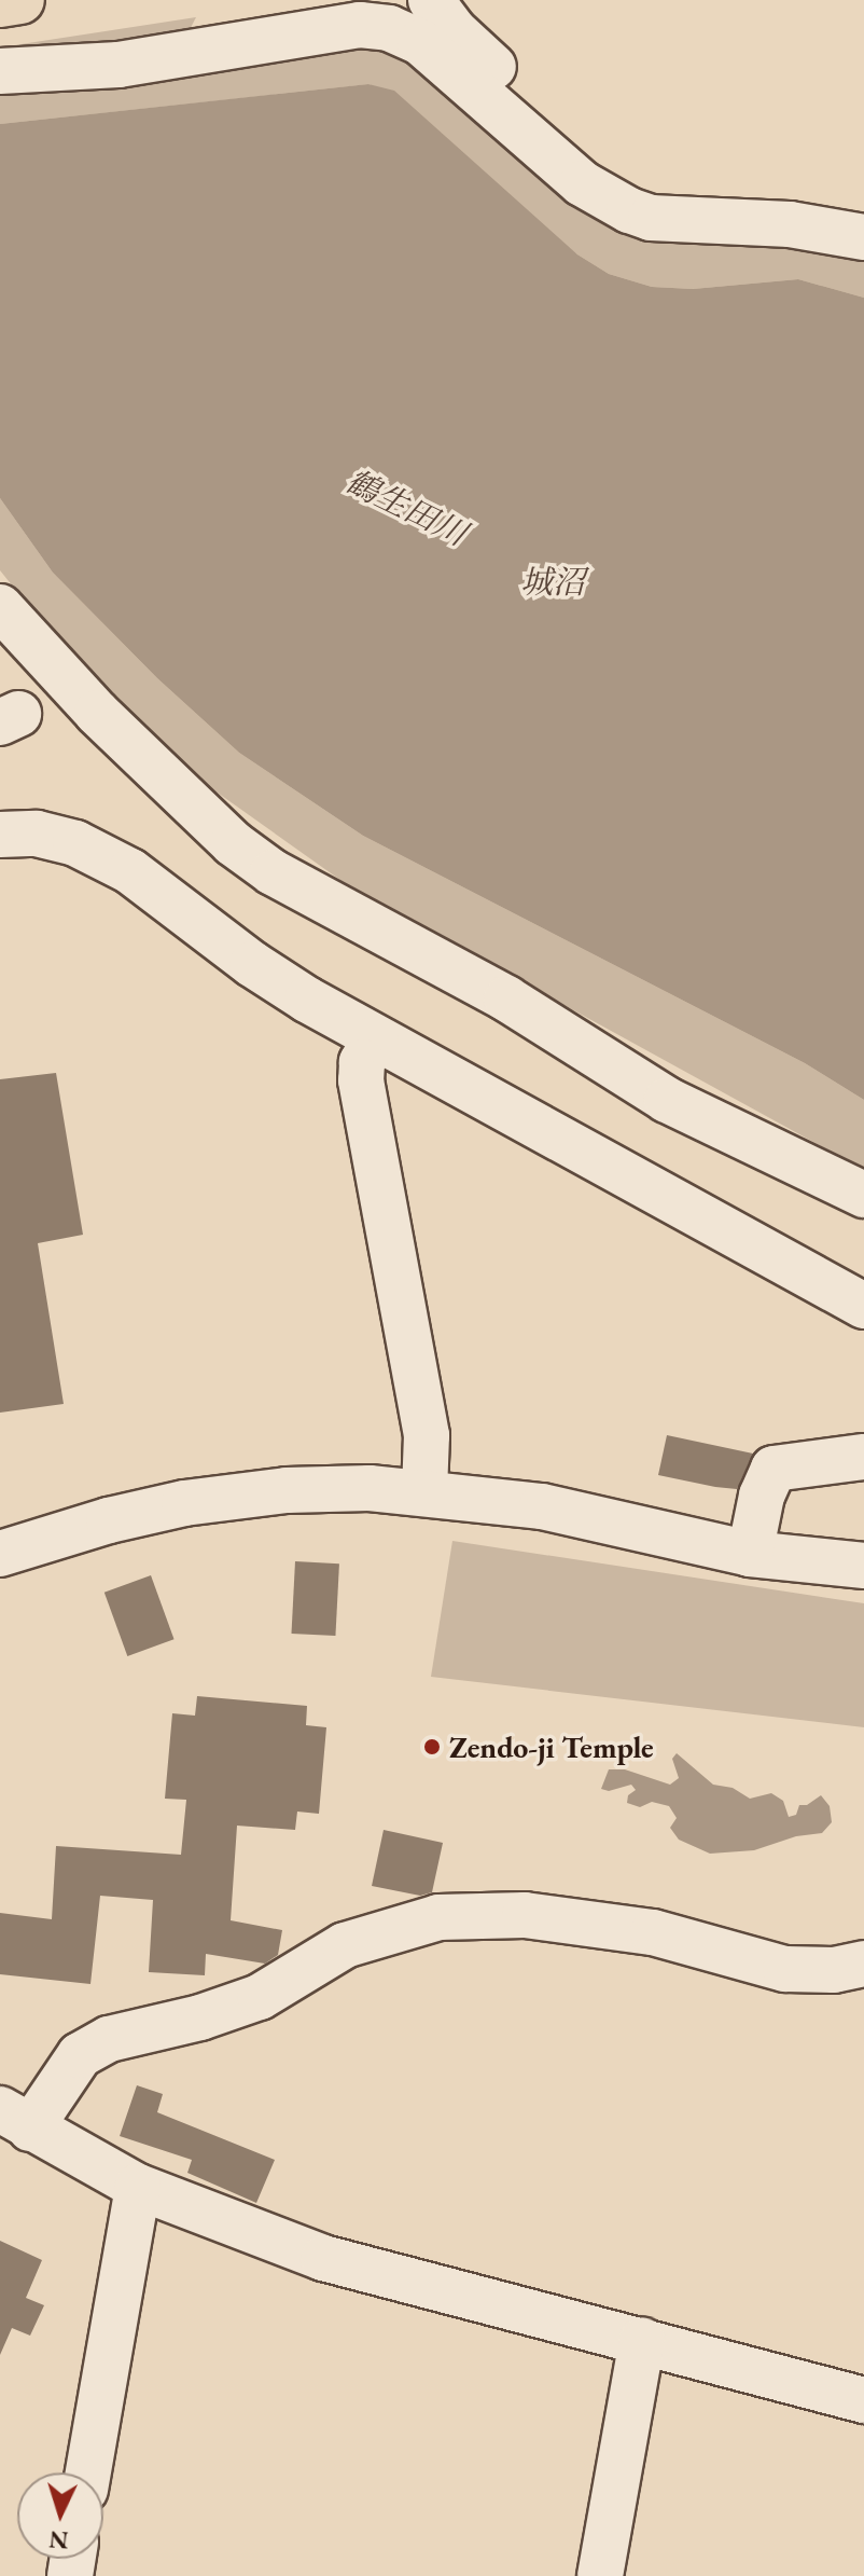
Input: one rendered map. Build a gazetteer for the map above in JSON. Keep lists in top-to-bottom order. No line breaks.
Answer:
{"water":["鶴生田川","城沼"],"places":["Zendo-ji Temple"],"north":"bottom"}
